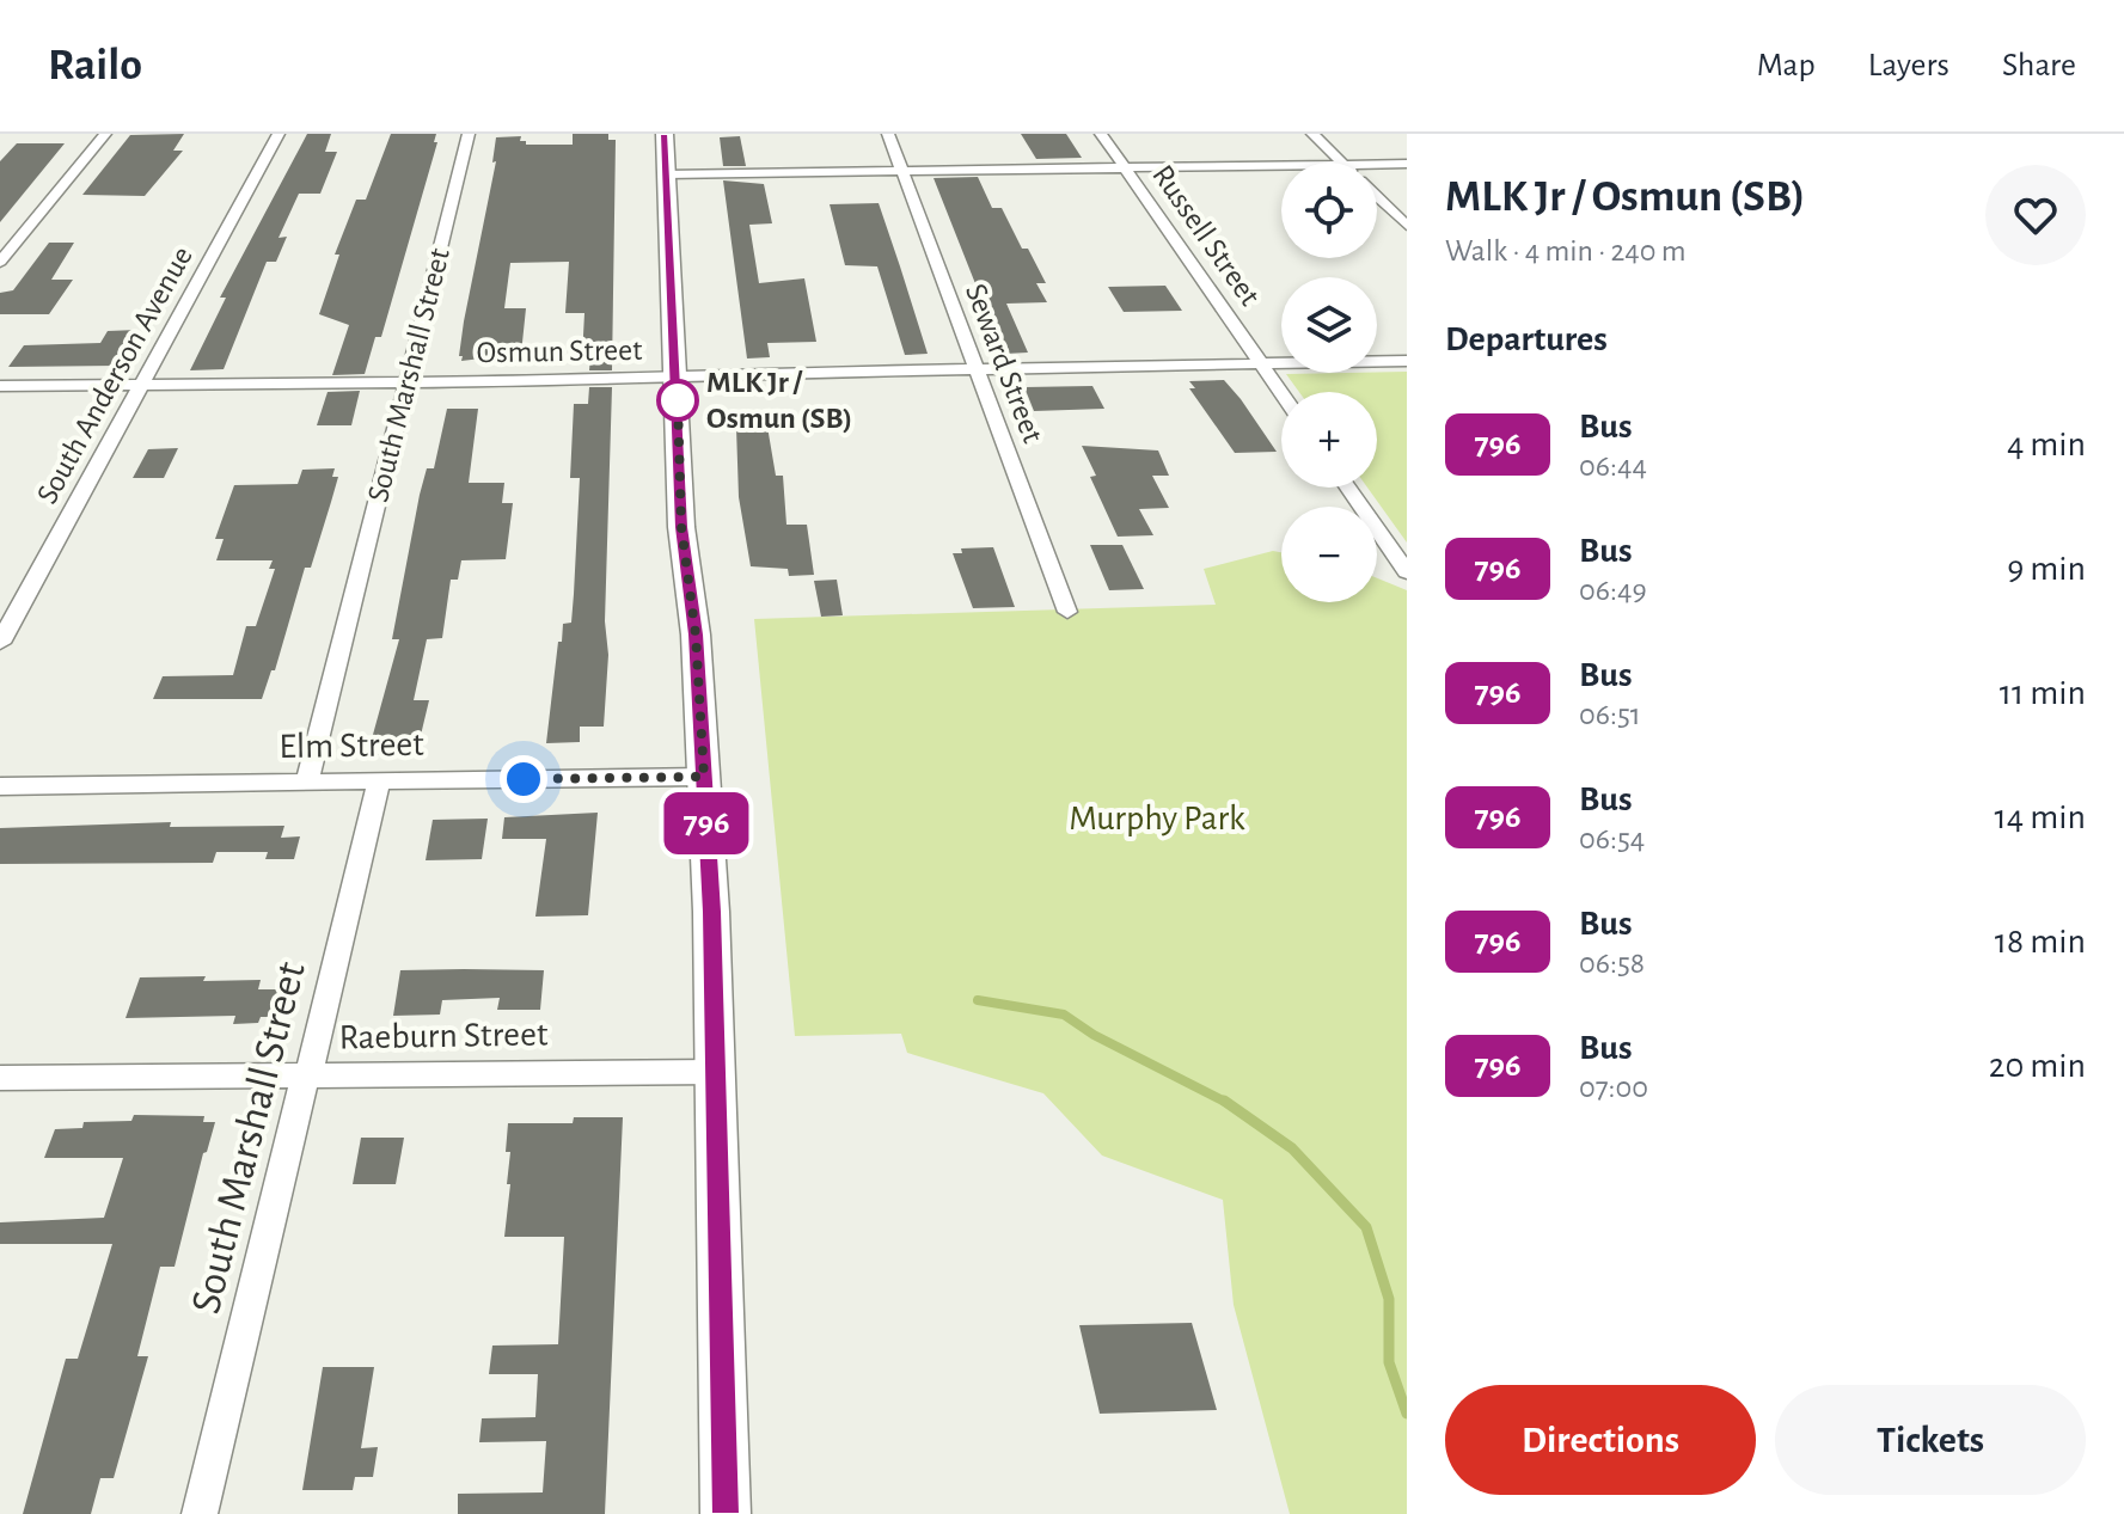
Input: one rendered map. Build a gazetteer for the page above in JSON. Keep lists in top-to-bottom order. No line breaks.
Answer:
{"streets":{"street":["Russell Street","Osmun Street","Seward Street","South Anderson Avenue","South Marshall Street","Elm Street","Raeburn Street"]},"crossings":[["Russell Street","Osmun Street"],["Osmun Street","Seward Street"],["Osmun Street","South Anderson Avenue"],["Osmun Street","South Marshall Street"],["South Marshall Street","Elm Street"],["South Marshall Street","Raeburn Street"]],"parks":["Murphy Park"],"places":["MLK Jr / Osmun (SB)"],"lines":["bus line 796"],"page":{"header":"Railo","nav":["Map","Layers","Share"],"on_map":"796","heading":[["MLK Jr / Osmun (SB)","Walk · 4 min · 240 m"],"Departures"],"map_buttons":["+","−"],"list":[{"mark":"796","name":"Bus","note":"06:44","value":"4 min"},{"mark":"796","name":"Bus","note":"06:49","value":"9 min"},{"mark":"796","name":"Bus","note":"06:51","value":"11 min"},{"mark":"796","name":"Bus","note":"06:54","value":"14 min"},{"mark":"796","name":"Bus","note":"06:58","value":"18 min"},{"mark":"796","name":"Bus","note":"07:00","value":"20 min"}],"buttons":["Directions","Tickets"]}}
